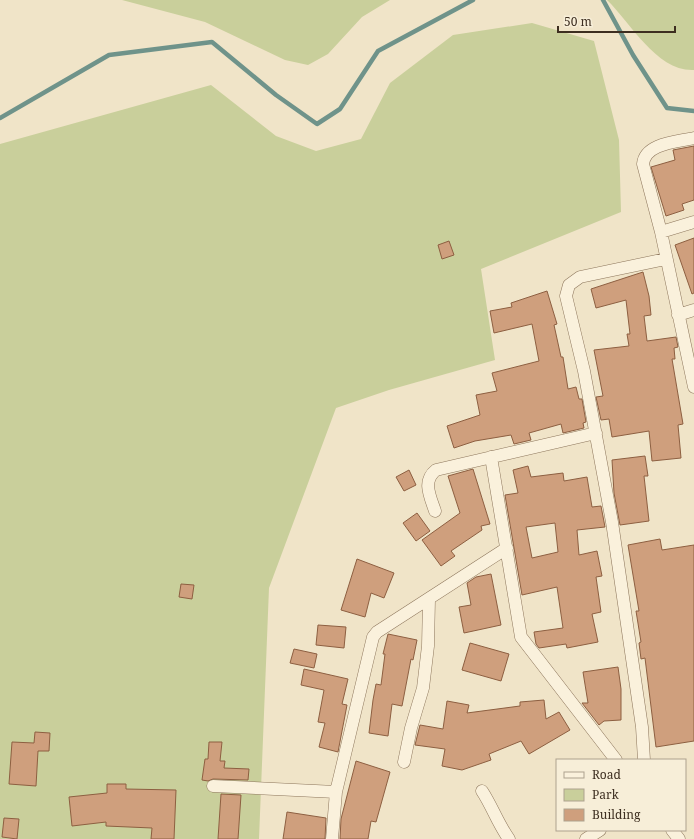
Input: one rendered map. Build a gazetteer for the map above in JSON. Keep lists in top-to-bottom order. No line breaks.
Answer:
{"legend":["Road","Park","Building"],"scale_bar":"50 m"}
